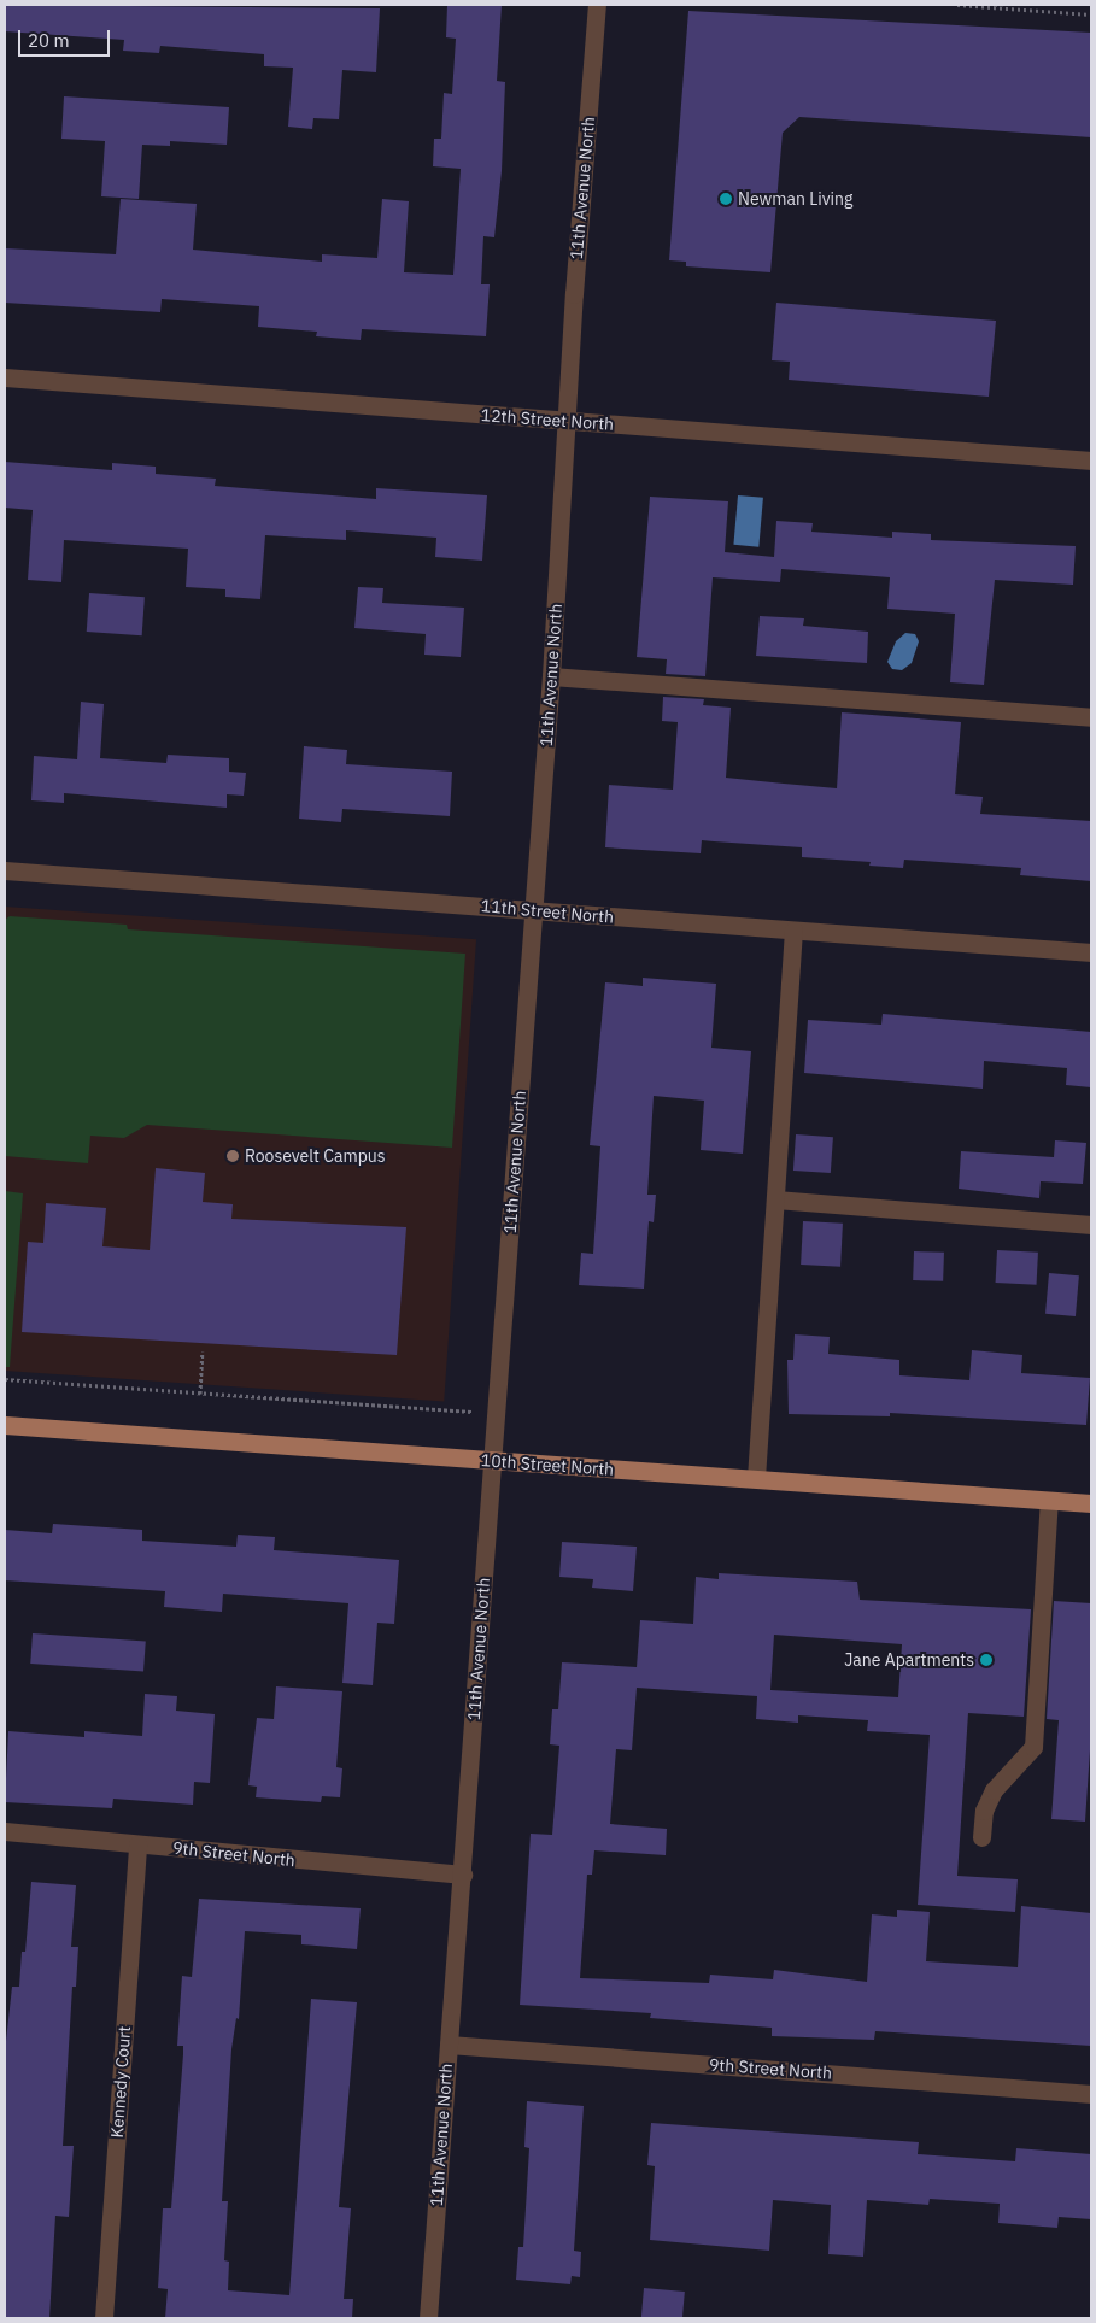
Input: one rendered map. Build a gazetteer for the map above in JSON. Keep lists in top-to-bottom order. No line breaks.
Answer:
{"streets":{"main road":["10th Street North"],"street":["11th Avenue North","12th Street North","11th Street North","9th Street North","Kennedy Court"]},"crossings":[["11th Avenue North","12th Street North"],["11th Avenue North","11th Street North"],["11th Avenue North","10th Street North"],["11th Avenue North","9th Street North"],["9th Street North","Kennedy Court"]],"places":["Newman Living","Roosevelt Campus","Jane Apartments"],"scale_bar":"20 m"}
